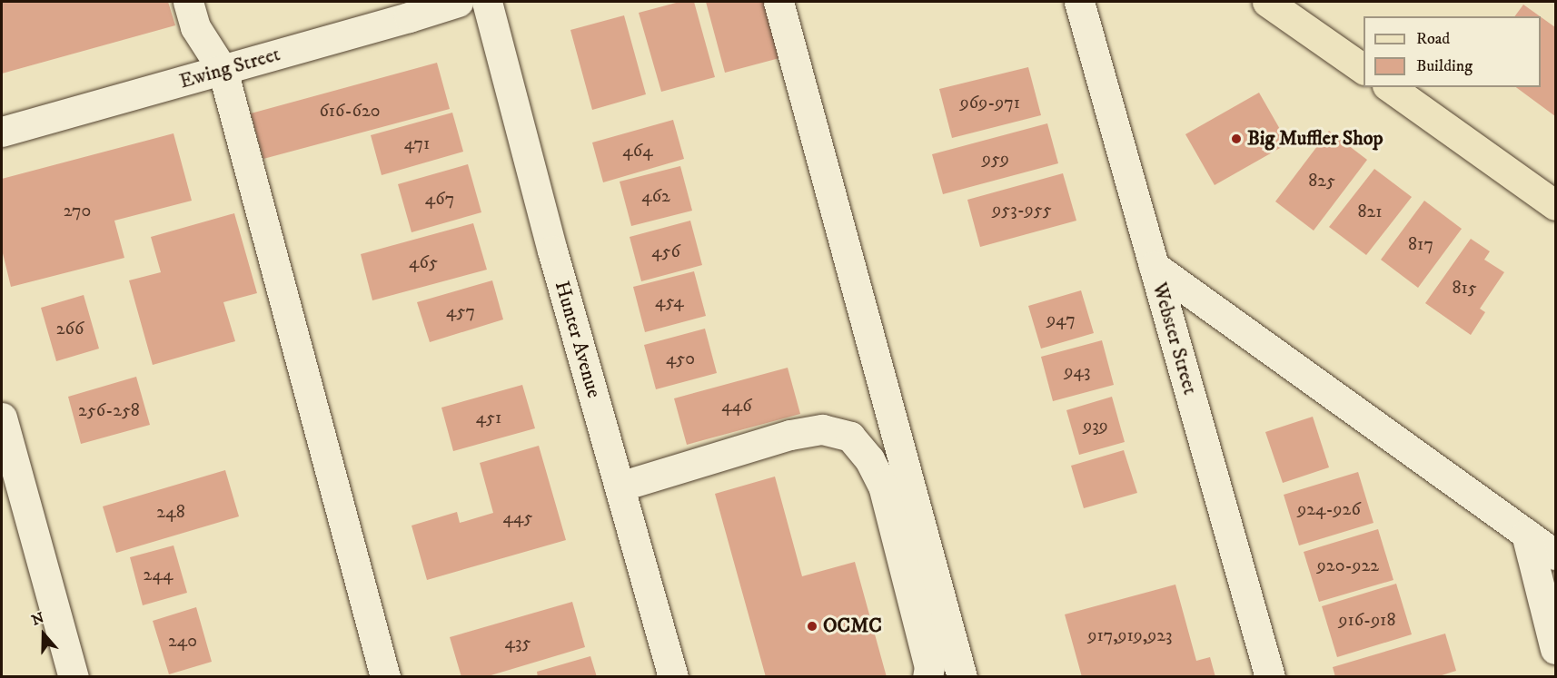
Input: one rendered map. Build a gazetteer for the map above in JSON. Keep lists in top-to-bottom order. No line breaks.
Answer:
{"streets":{"street":["Ewing Street","Webster Street","Hunter Avenue"]},"places":["Big Muffler Shop","OCMC"],"house_numbers":["969-971","616-620","471","464","959","825","462","467","953-955","270","821","817","456","465","815","454","457","947","266","450","943","446","256-258","451","939","924-926","248","445","920-922","244","916-918","917,919,923","240","435"],"legend":["Road","Building"],"north":"top"}
